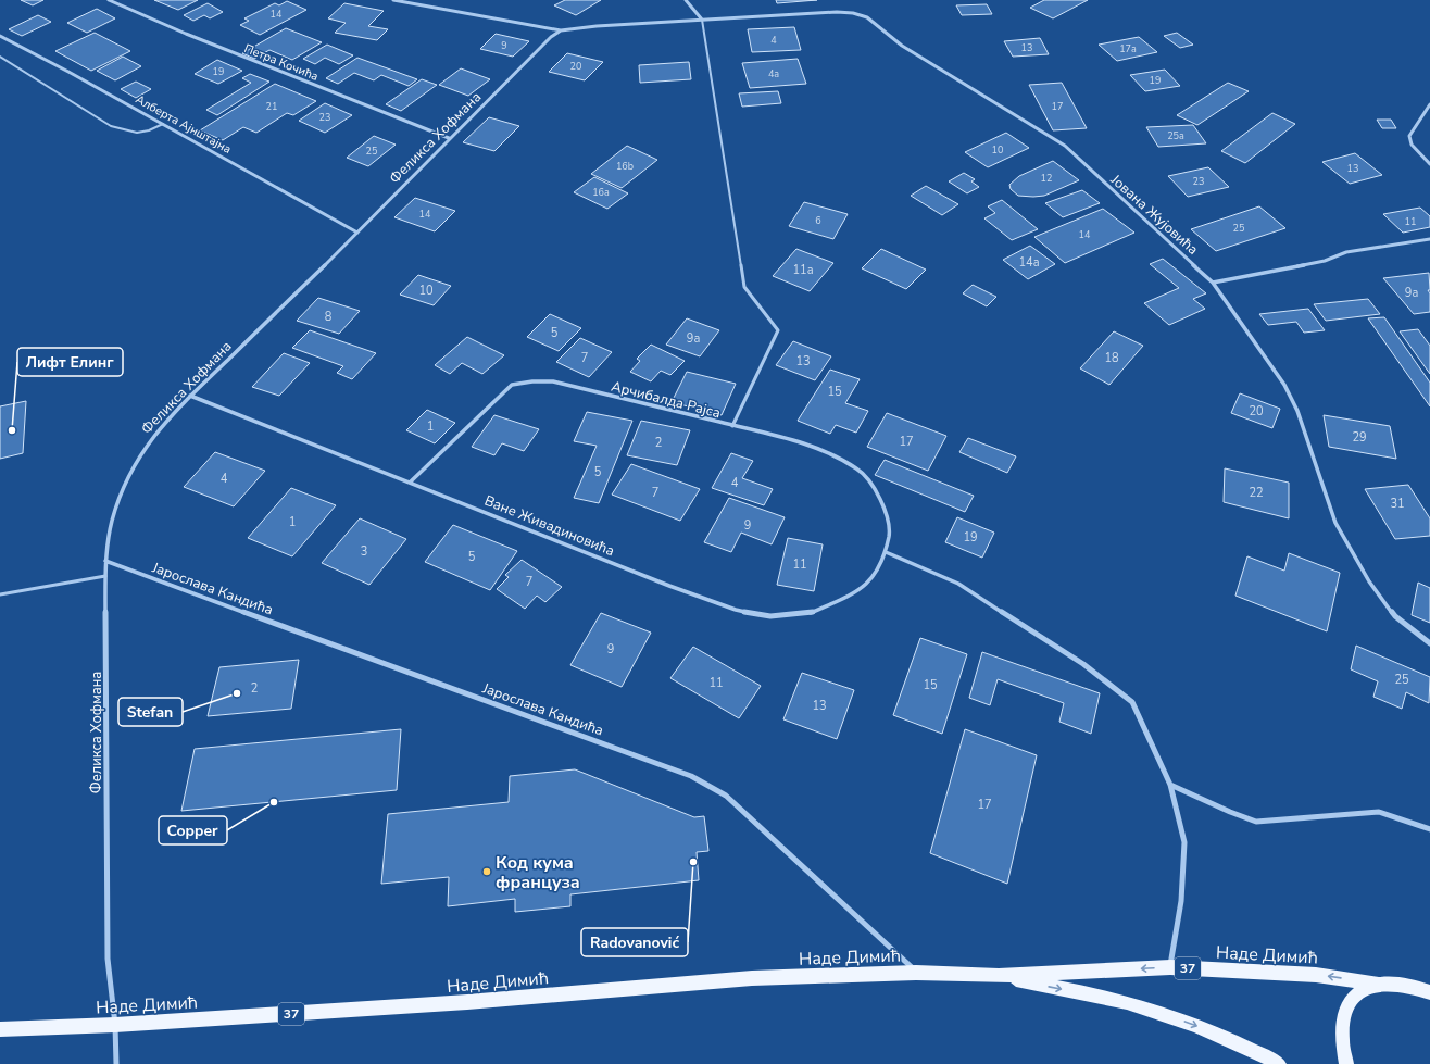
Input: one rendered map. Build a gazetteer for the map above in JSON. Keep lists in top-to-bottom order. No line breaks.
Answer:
{"streets":{"main road":["Наде Димић","37"],"street":["Петра Кочића","Алберта Ајнштајна","Феликса Хофмана","Јована Жујовића","Арчибалда Рајса","Ване Живадиновића","Јарослава Кандића"]},"crossings":[["Петра Кочића","Феликса Хофмана"],["Алберта Ајнштајна","Феликса Хофмана"],["Феликса Хофмана","Ване Живадиновића"],["Феликса Хофмана","Јарослава Кандића"],["Феликса Хофмана","Наде Димић"],["Арчибалда Рајса","Ване Живадиновића"],["Јарослава Кандића","Наде Димић"],["Наде Димић","37"]],"places":["Лифт Елинг","Stefan","Copper","Radovanović","Код кума француза"],"house_numbers":["14","4","9","13","17a","20","19","4a","19","21","17","23","25a","10","25","16b","13","12","23","16a","14","6","11","25","14","14a","11a","10","9a","8","5","9a","7","18","13","15","20","1","29","17","2","5","4","4","7","22","31","1","9","19","3","5","11","7","9","25","11","15","2","13","17"]}
